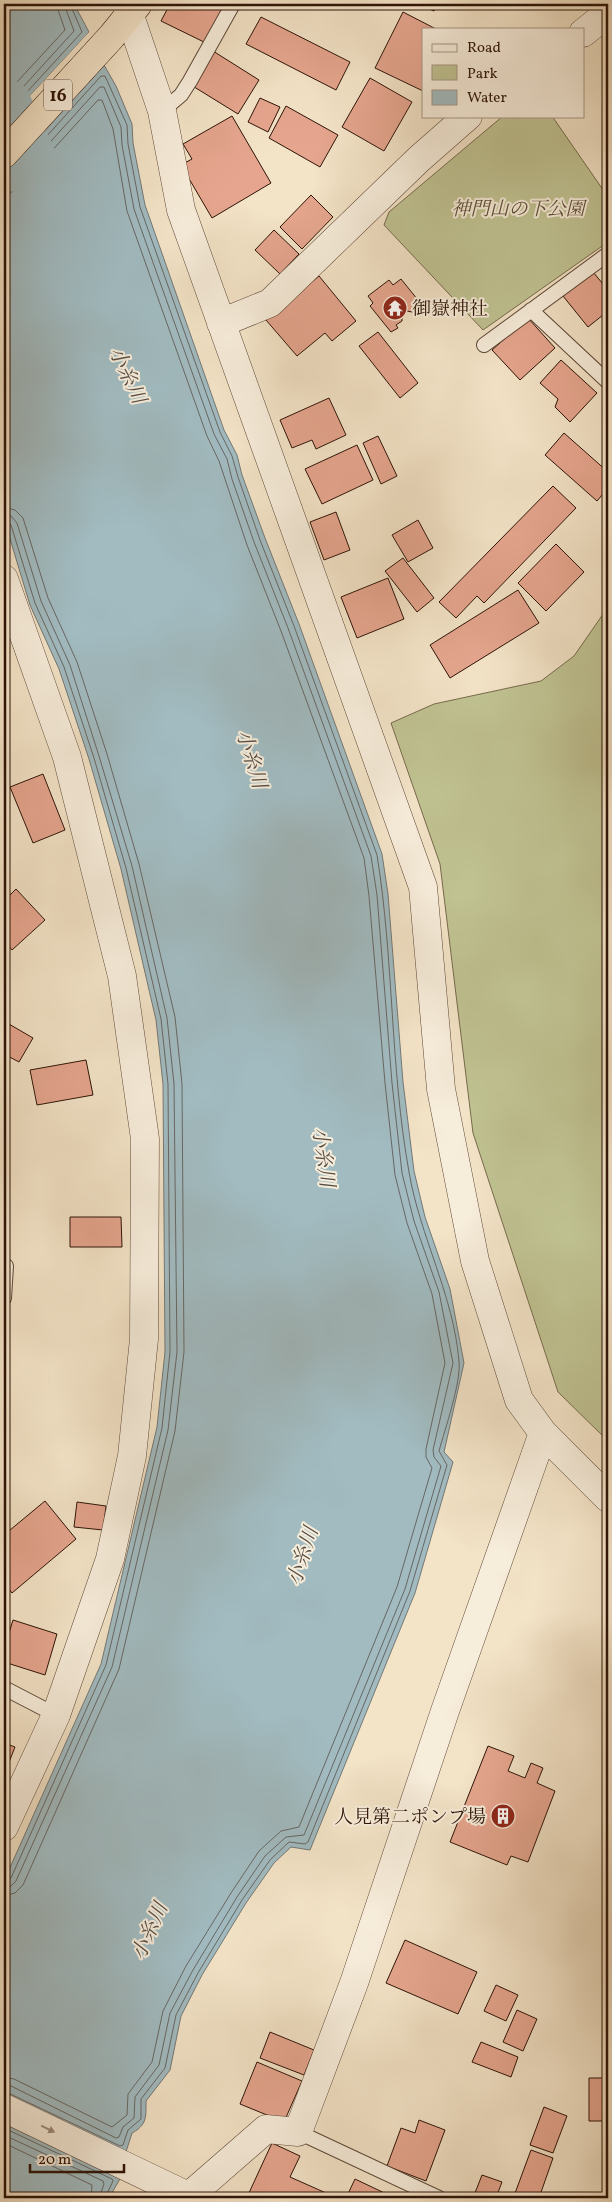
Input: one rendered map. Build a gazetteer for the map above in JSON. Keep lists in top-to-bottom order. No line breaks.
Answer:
{"streets":{"highway":["16"]},"water":["小糸川"],"parks":["神門山の下公園"],"places":{"temple":["御嶽神社"],"building":["人見第二ポンプ場"]},"legend":["Road","Park","Water"],"scale_bar":"20 m"}
